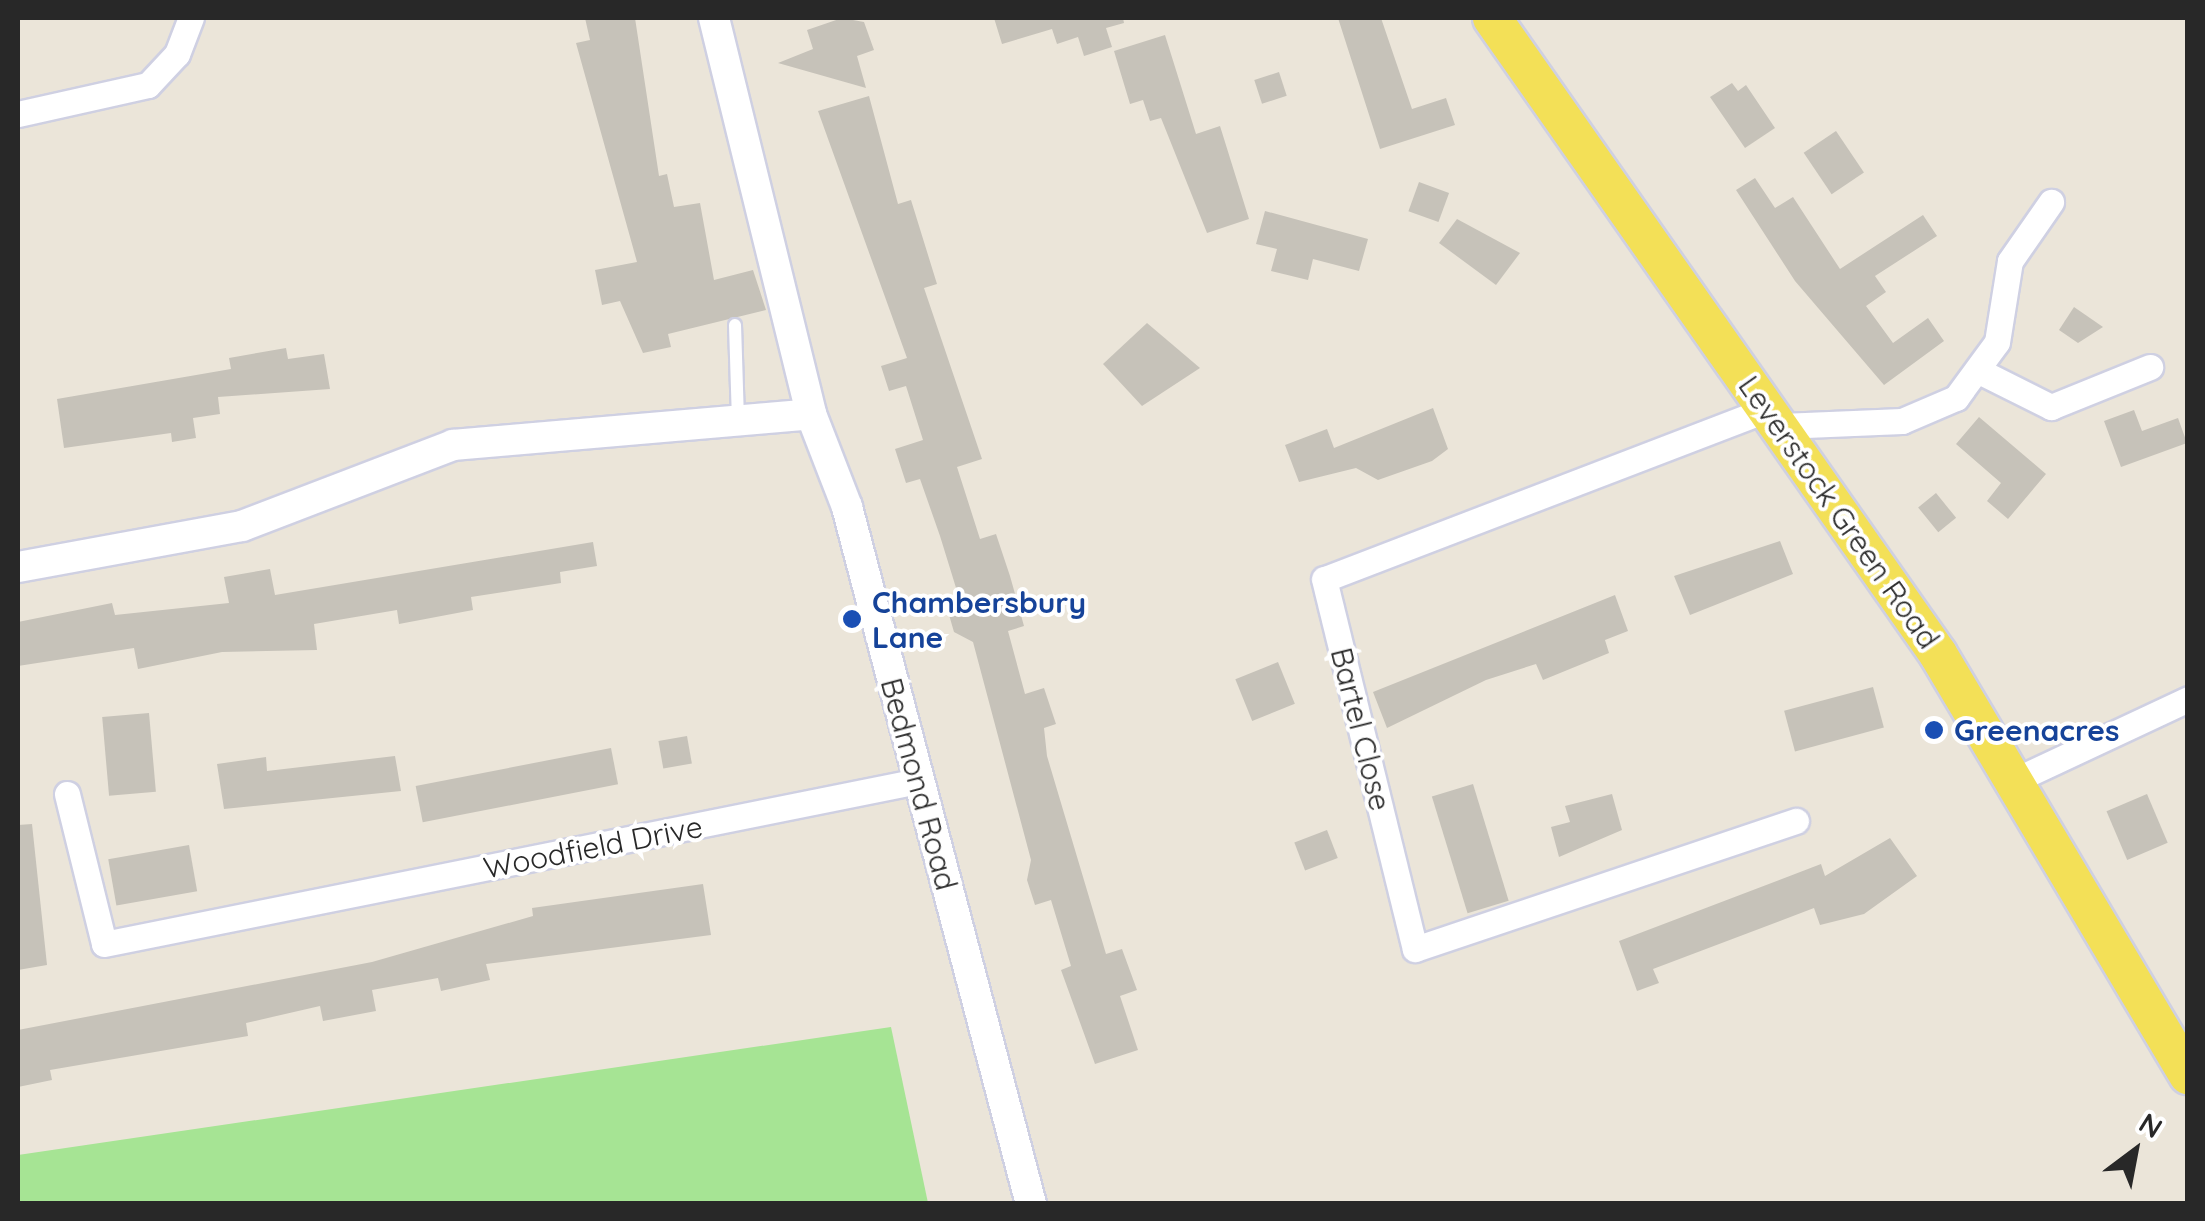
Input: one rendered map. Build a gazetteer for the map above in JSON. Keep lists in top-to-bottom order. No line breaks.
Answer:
{"streets":{"main road":["Leverstock Green Road"],"street":["Bartel Close","Bedmond Road","Woodfield Drive"]},"crossings":[["Leverstock Green Road","Bartel Close"],["Bedmond Road","Woodfield Drive"]],"places":["Chambersbury Lane","Greenacres"],"north":"top right"}
